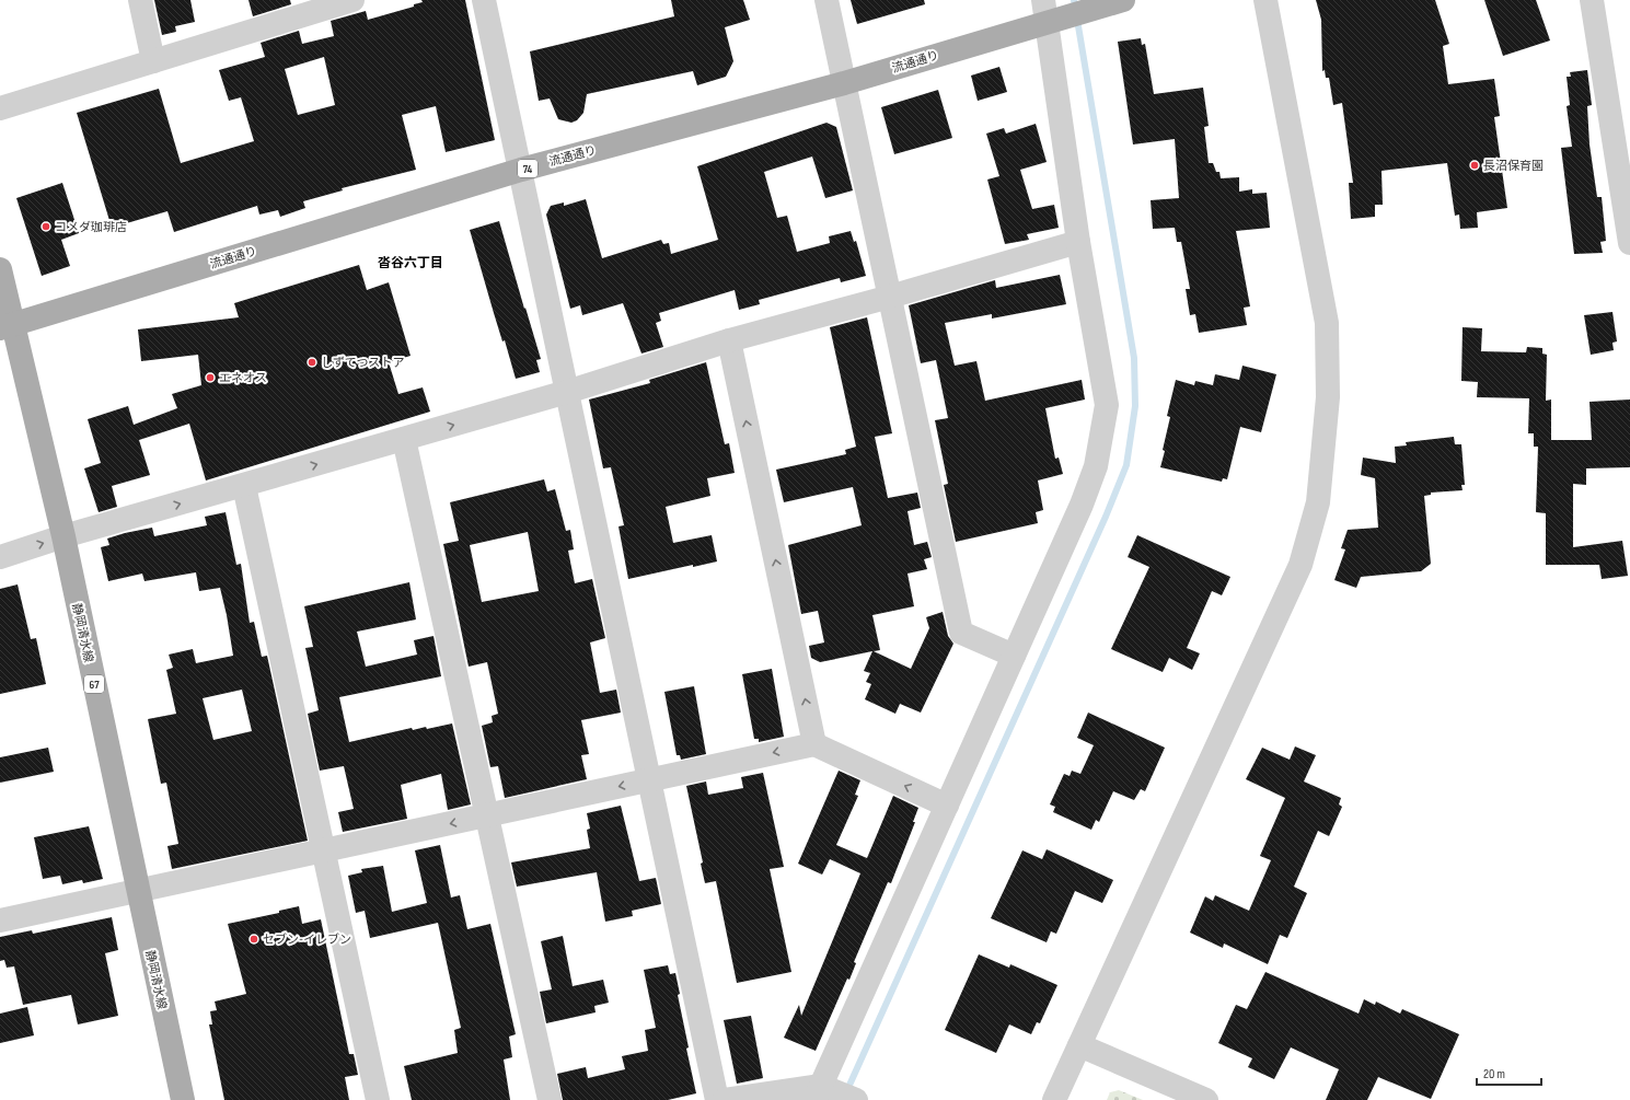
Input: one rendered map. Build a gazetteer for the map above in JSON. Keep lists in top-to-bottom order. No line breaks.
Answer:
{"streets":{"main road":["流通通り","74","静岡清水線","67"]},"crossings":[["流通通り","静岡清水線"]],"districts":["沓谷六丁目"],"places":["長沼保育園","コメダ珈琲店","しずてつストア","エネオス","セブン-イレブン"],"scale_bar":"20 m"}
